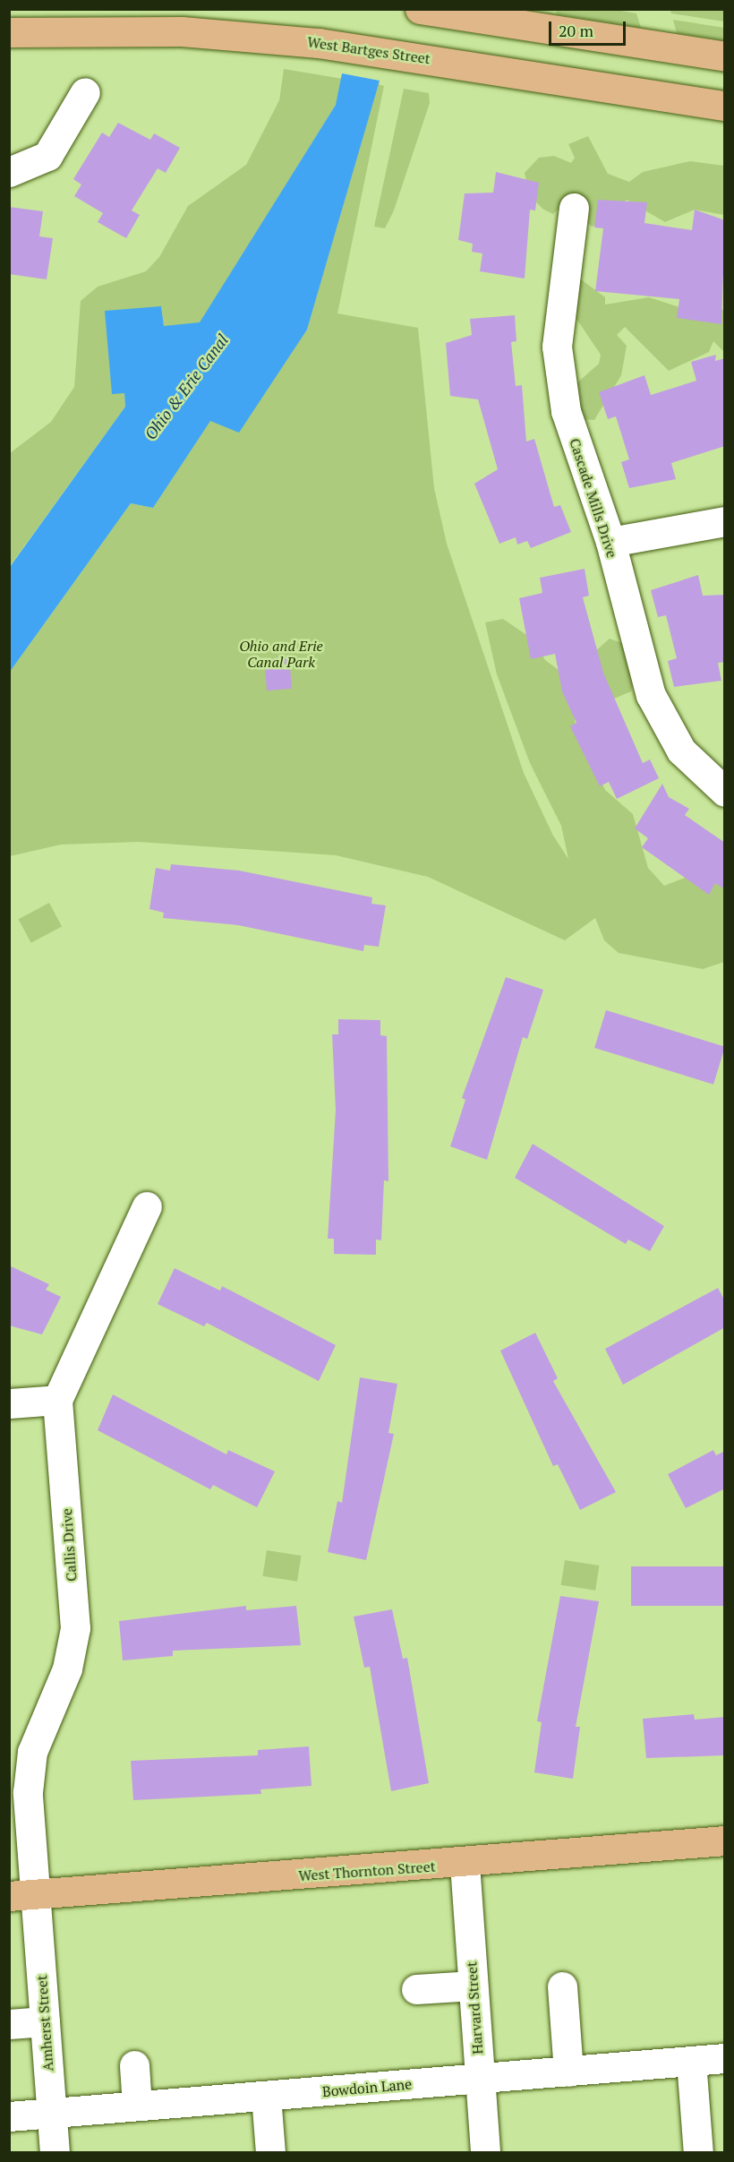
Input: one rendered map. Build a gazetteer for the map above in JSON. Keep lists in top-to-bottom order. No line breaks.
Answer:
{"streets":{"main road":["West Bartges Street","West Thornton Street"],"street":["Cascade Mills Drive","Callis Drive","Harvard Street","Amherst Street","Bowdoin Lane"]},"crossings":[["Callis Drive","West Thornton Street"],["Callis Drive","Amherst Street"],["West Thornton Street","Harvard Street"],["West Thornton Street","Amherst Street"],["Harvard Street","Bowdoin Lane"],["Amherst Street","Bowdoin Lane"]],"water":["Ohio & Erie Canal"],"parks":["Ohio and Erie Canal Park"],"scale_bar":"20 m"}
